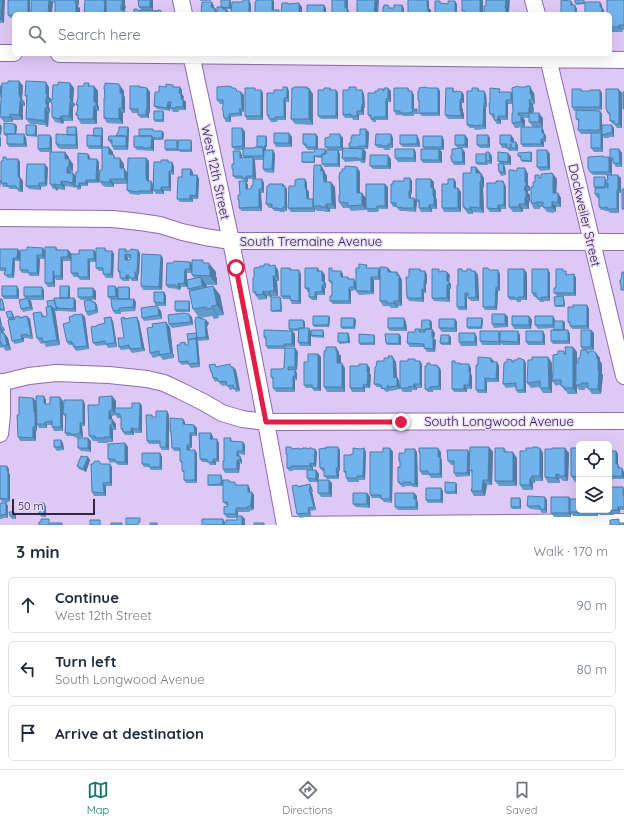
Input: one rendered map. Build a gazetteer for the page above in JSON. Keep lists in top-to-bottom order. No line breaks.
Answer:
{"streets":{"street":["West 12th Street","Dockweiler Street","South Tremaine Avenue","South Longwood Avenue"]},"crossings":[["West 12th Street","South Tremaine Avenue"],["West 12th Street","South Longwood Avenue"],["Dockweiler Street","South Tremaine Avenue"]],"scale_bar":"50 m","page":{"search":"Search here","scale":"50 m","heading":["3 min","Walk · 170 m"],"list":[["Continue","West 12th Street","90 m"],["Turn left","South Longwood Avenue","80 m"],"Arrive at destination"],"nav":["Map","Directions","Saved"]}}
